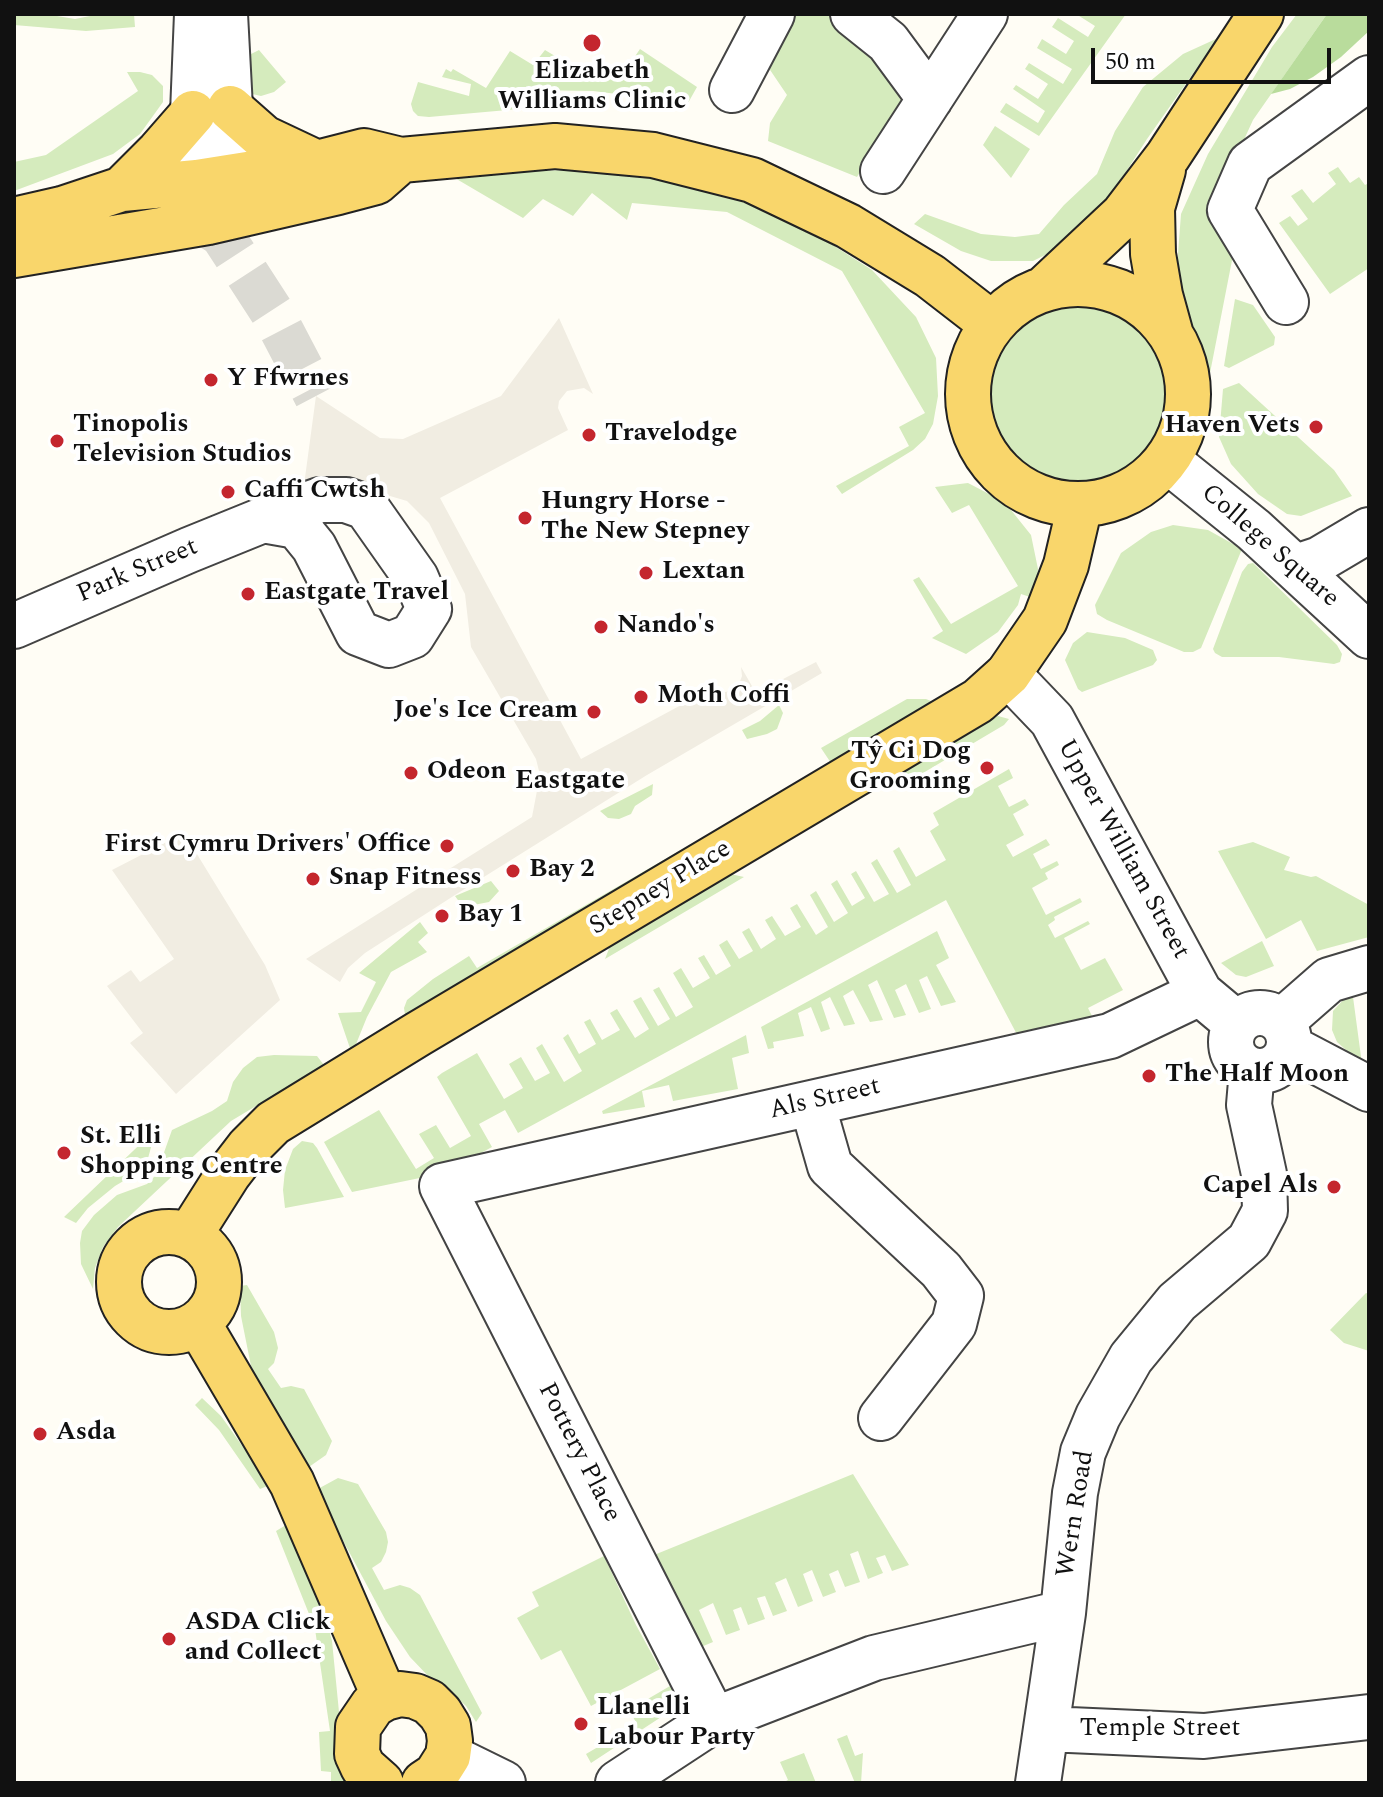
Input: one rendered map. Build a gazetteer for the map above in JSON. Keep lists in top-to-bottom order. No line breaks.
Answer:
{"streets":{"main road":["Stepney Place"],"street":["College Square","Park Street","Upper William Street","Als Street","Pottery Place","Wern Road","Temple Street"]},"crossings":[["College Square","Stepney Place"],["Upper William Street","Stepney Place"],["Upper William Street","Als Street"],["Upper William Street","Wern Road"],["Als Street","Pottery Place"],["Wern Road","Temple Street"]],"districts":["Eastgate"],"places":["Elizabeth Williams Clinic","Y Ffwrnes","Haven Vets","Travelodge","Tinopolis Television Studios","Caffi Cwtsh","Hungry Horse - The New Stepney","Lextan","Eastgate Travel","Nando's","Moth Coffi","Joe's Ice Cream","Tŷ Ci Dog Grooming","Odeon","First Cymru Drivers' Office","Bay 2","Snap Fitness","Bay 1","The Half Moon","St. Elli Shopping Centre","Capel Als","Asda","ASDA Click and Collect","Llanelli Labour Party"],"scale_bar":"50 m"}
